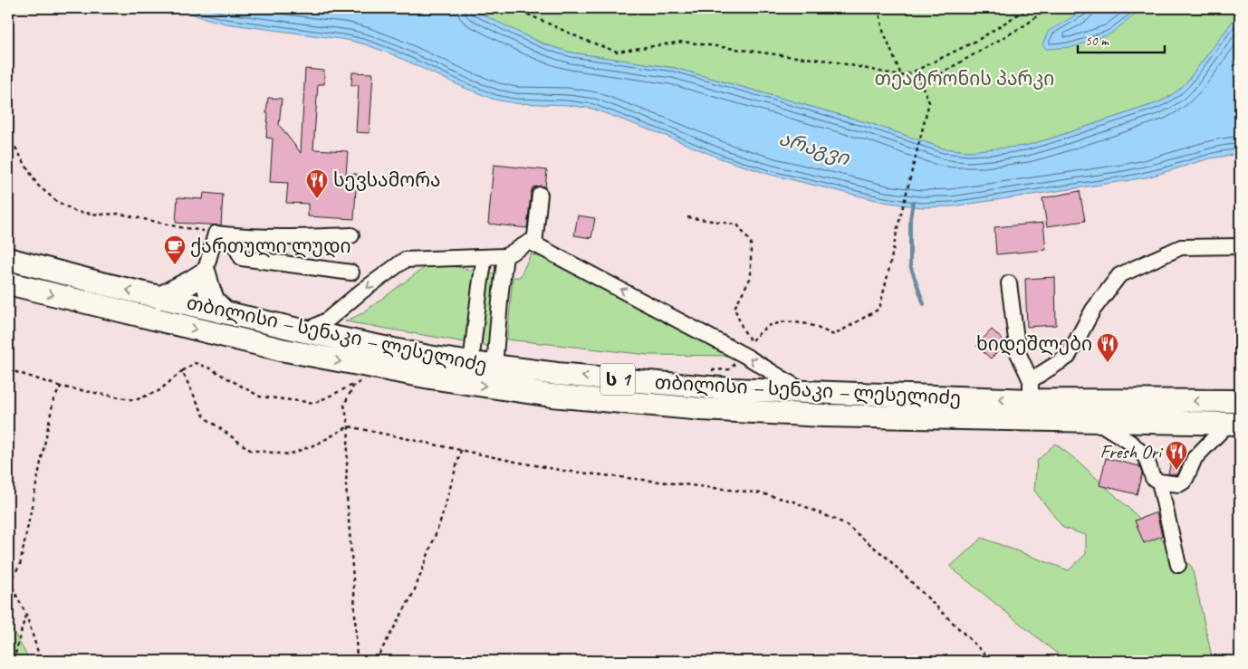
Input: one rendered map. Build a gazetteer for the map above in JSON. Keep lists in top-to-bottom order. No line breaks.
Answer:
{"streets":{"highway":["თბილისი — სენაკი — ლესელიძე","ს 1"]},"water":["არაგვი"],"parks":["თეატრონის პარკი"],"places":{"restaurant":["სევსამორა","ხიდეშლები","Fresh Ori"],"cafe":["ქართული ლუდი"]},"scale_bar":"50 m"}
